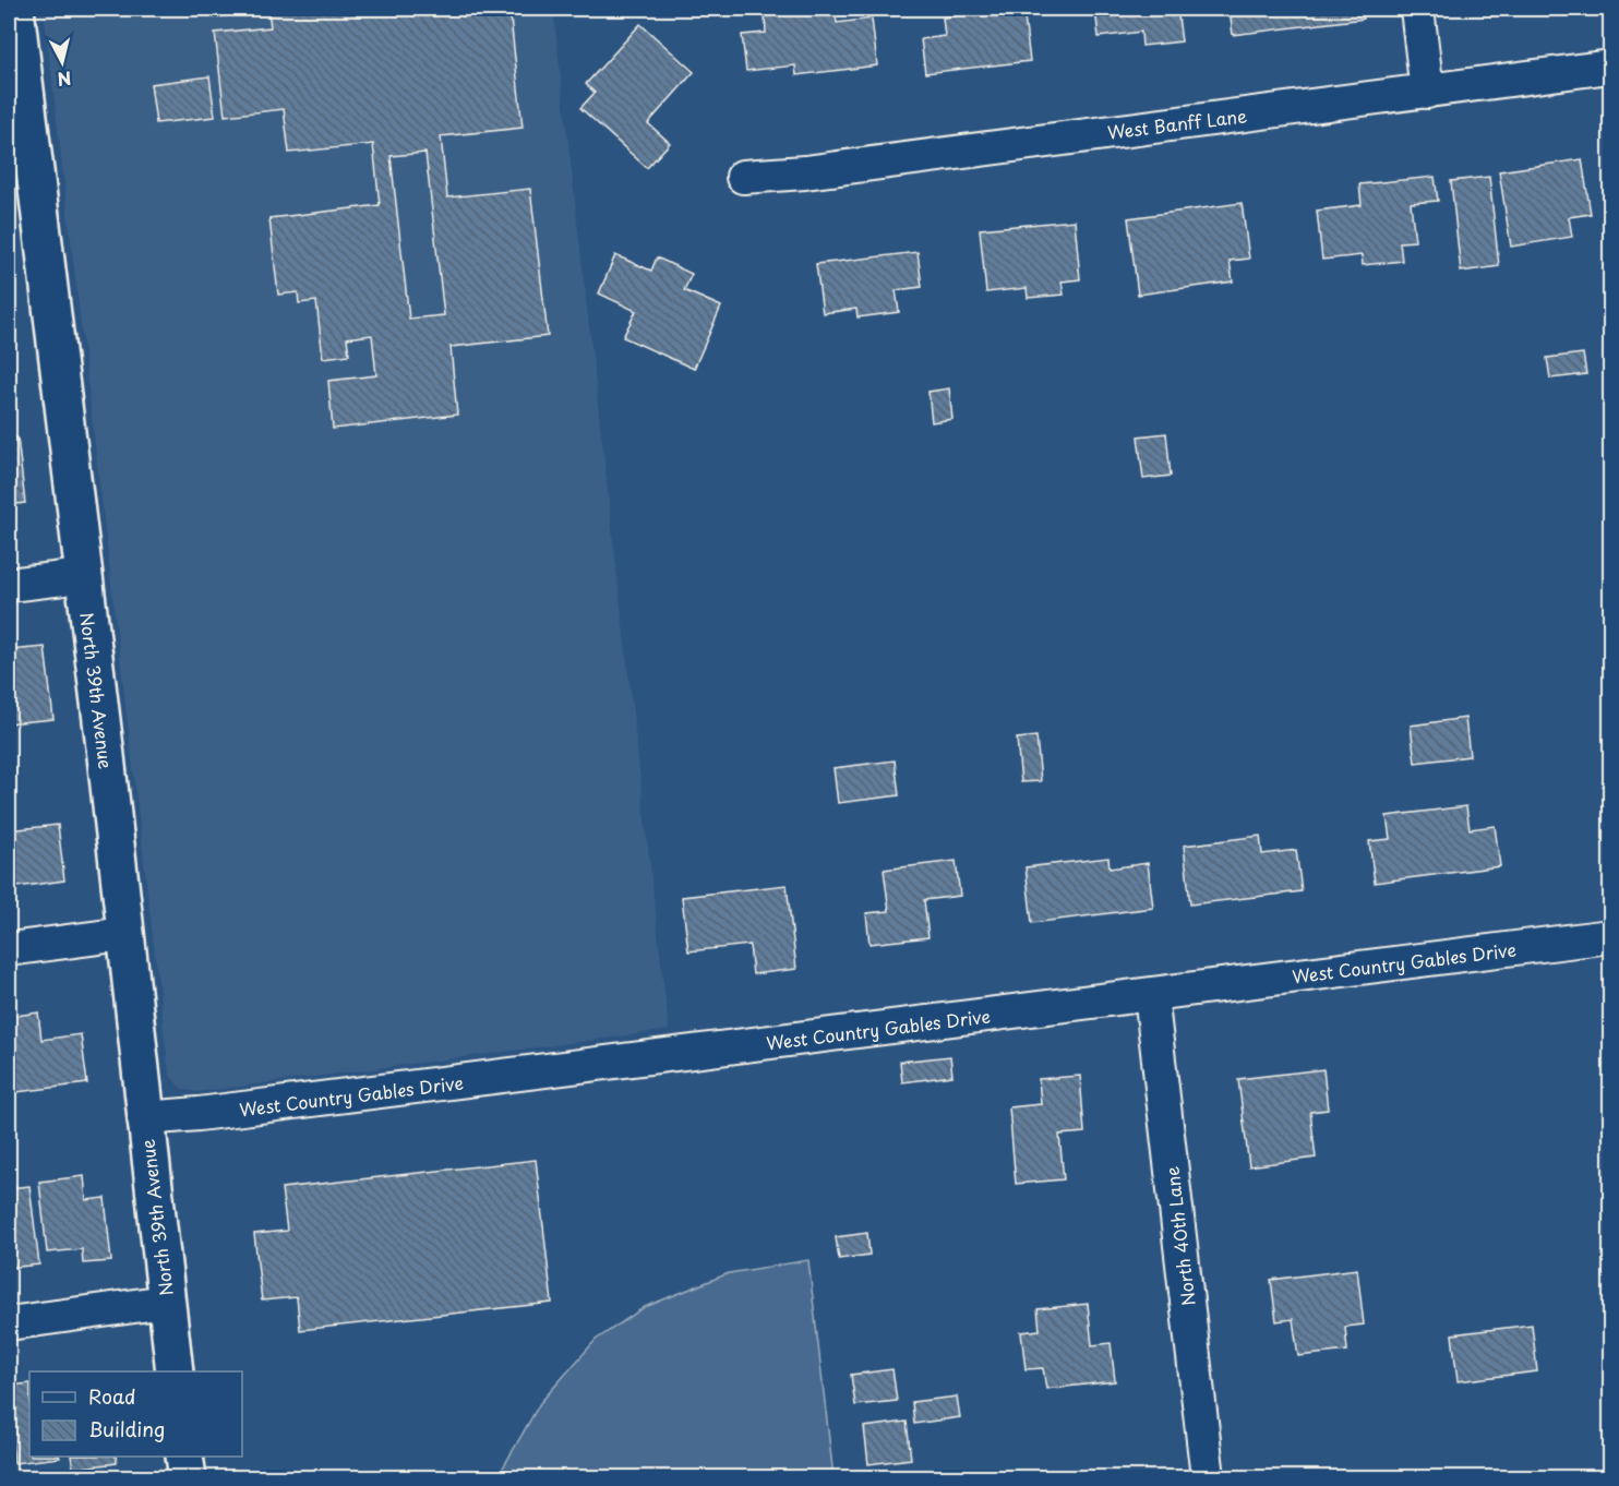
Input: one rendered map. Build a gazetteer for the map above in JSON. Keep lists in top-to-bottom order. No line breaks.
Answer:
{"streets":{"street":["West Banff Lane","North 39th Avenue","West Country Gables Drive","North 40th Lane"]},"crossings":[["North 39th Avenue","West Country Gables Drive"],["West Country Gables Drive","North 40th Lane"]],"legend":["Road","Building"],"north":"bottom"}
